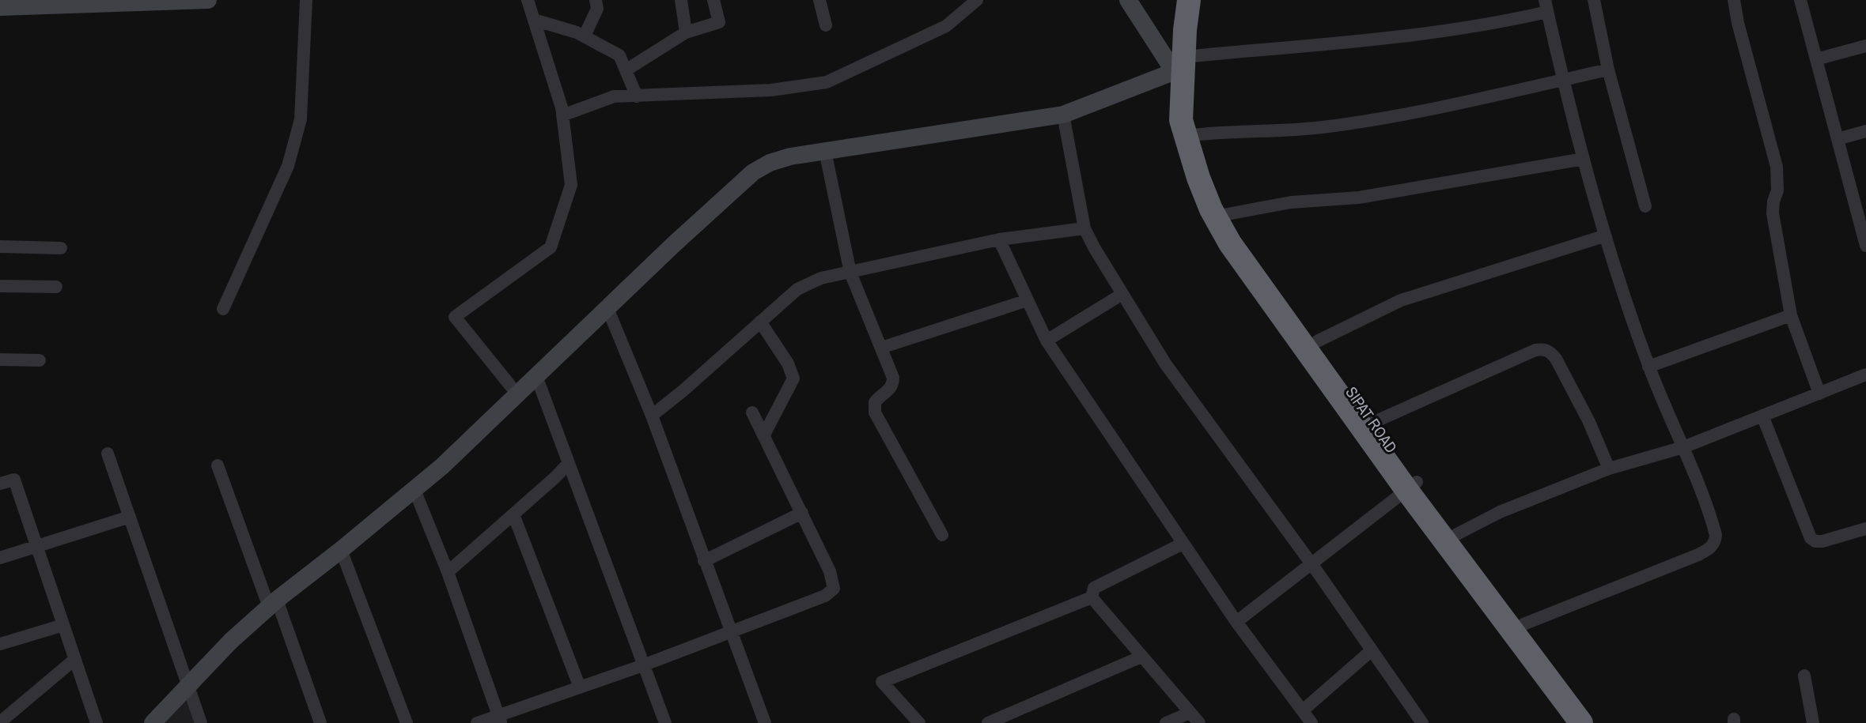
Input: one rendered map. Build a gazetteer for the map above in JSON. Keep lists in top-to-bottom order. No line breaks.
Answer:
{"streets":{"highway":["SIPAT ROAD"]}}
